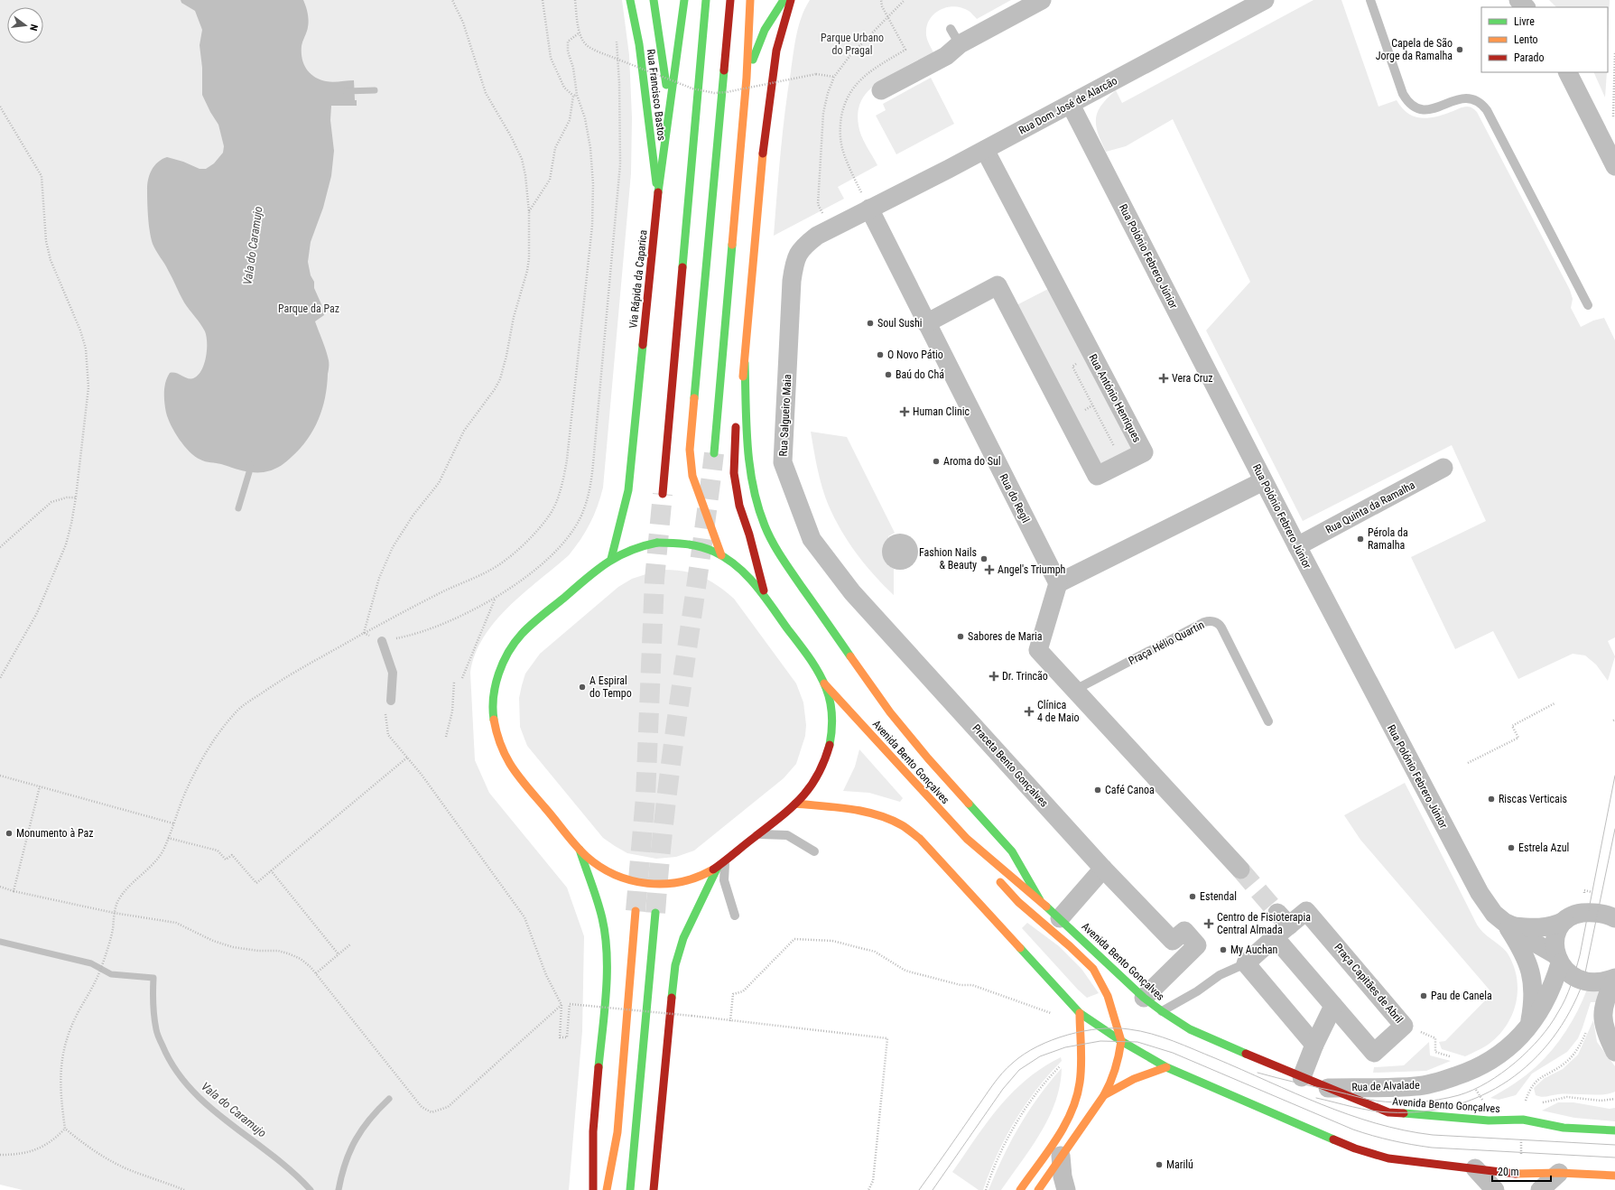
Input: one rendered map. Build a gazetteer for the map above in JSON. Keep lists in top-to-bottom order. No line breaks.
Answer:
{"streets":{"main road":["Rua Francisco Bastos","Via Rápida da Caparica","Avenida Bento Gonçalves"],"street":["Rua Dom José de Alarcão","Rua Polónio Febrero Júnior","Rua António Henriques","Rua Salgueiro Maia","Rua do Regil","Rua Quinta da Ramalha","Praceta Bento Gonçalves","Praça Capitães de Abril","Rua de Alvalade"],"lane":["Praça Hélio Quartin"]},"crossings":[["Rua Francisco Bastos","Via Rápida da Caparica"],["Rua Dom José de Alarcão","Rua Polónio Febrero Júnior"],["Rua Dom José de Alarcão","Rua António Henriques"],["Rua Dom José de Alarcão","Rua Salgueiro Maia"],["Rua Dom José de Alarcão","Rua do Regil"],["Rua Polónio Febrero Júnior","Rua Quinta da Ramalha"],["Rua Polónio Febrero Júnior","Rua de Alvalade"],["Rua António Henriques","Rua do Regil"],["Rua Salgueiro Maia","Rua do Regil"],["Rua Salgueiro Maia","Praceta Bento Gonçalves"],["Avenida Bento Gonçalves","Praceta Bento Gonçalves"],["Avenida Bento Gonçalves","Rua de Alvalade"]],"water":["Vala do Caramujo"],"parks":["Parque Urbano do Pragal","Parque da Paz"],"places":{"other":["Capela de São Jorge da Ramalha","Soul Sushi","O Novo Pátio","Baú do Chá","Aroma do Sul","Pérola da Ramalha","Fashion Nails & Beauty","Sabores de Maria","A Espiral do Tempo","Café Canoa","Riscas Verticais","Monumento à Paz","Estrela Azul","Estendal","My Auchan","Pau de Canela","Marilú"],"health":["Vera Cruz","Human Clinic","Angel's Triumph","Dr. Trincão","Clínica 4 de Maio","Centro de Fisioterapia Central Almada"]},"legend":["Livre","Lento","Parado"],"scale_bar":"20 m","north":"right"}
